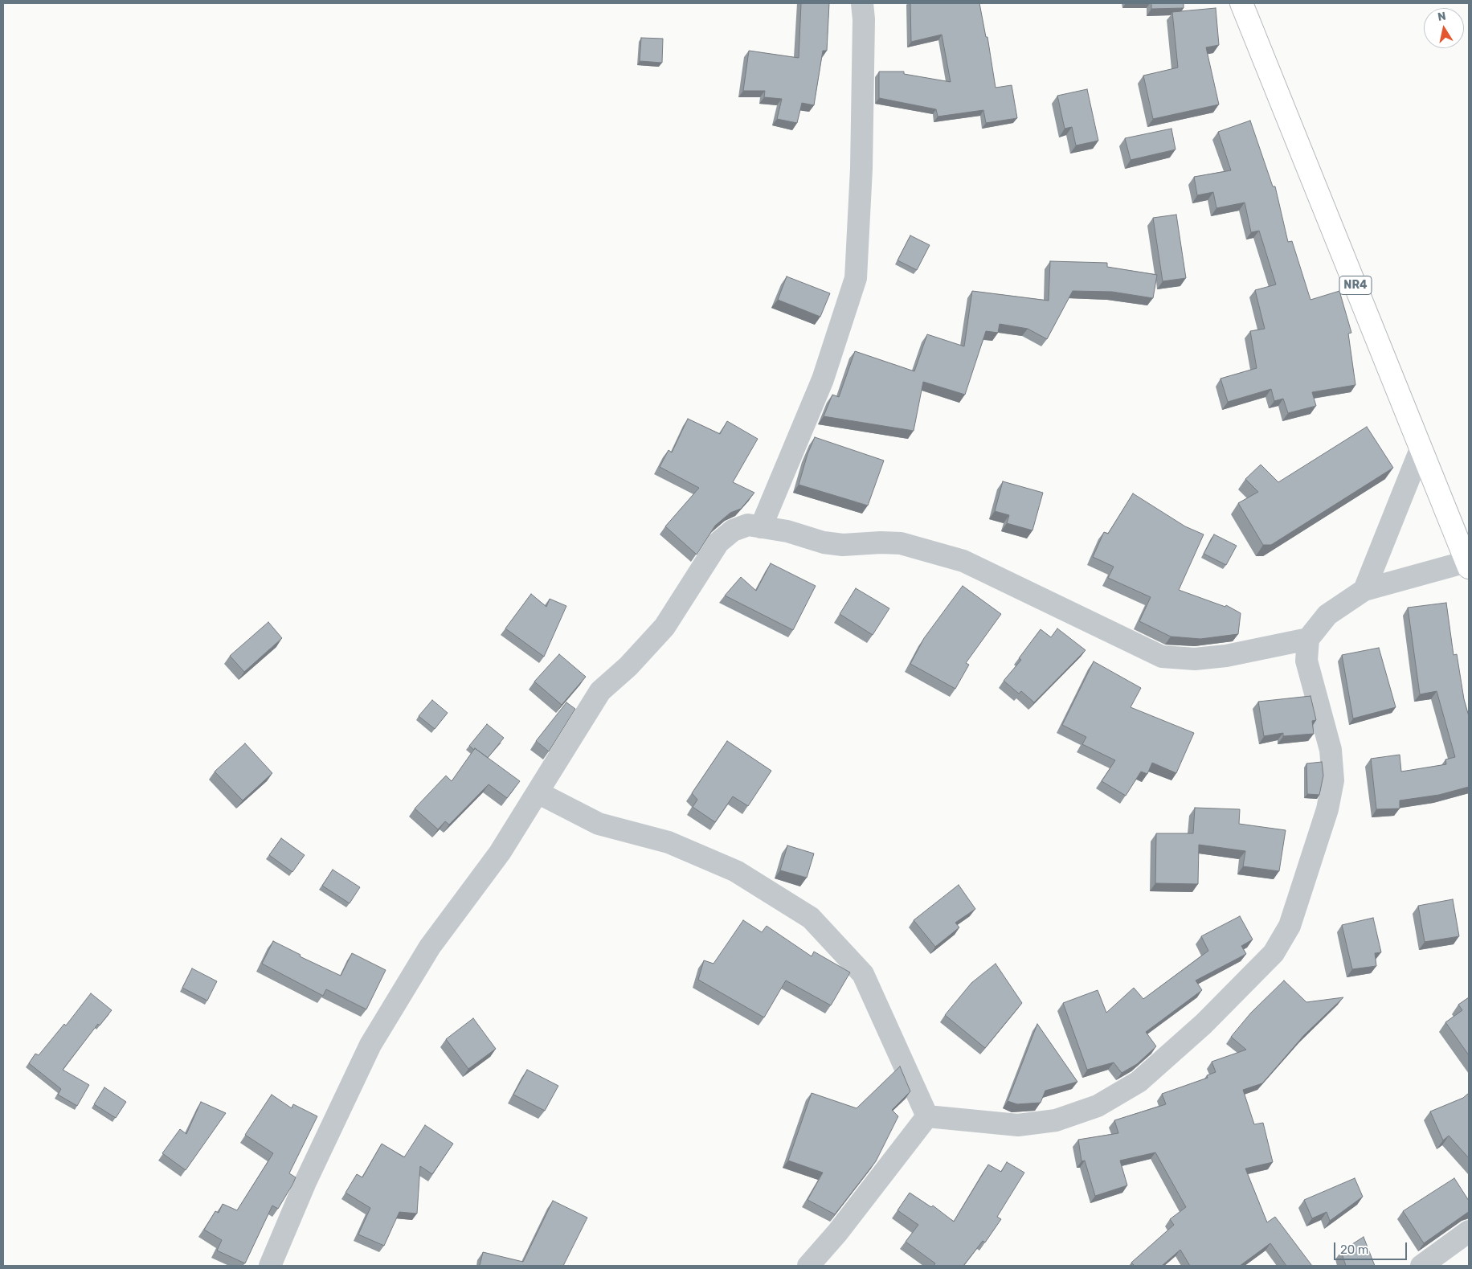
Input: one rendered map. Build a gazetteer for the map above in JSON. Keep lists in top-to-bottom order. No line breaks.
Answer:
{"streets":{"highway":["NR4"]},"scale_bar":"20 m","north":"top"}
